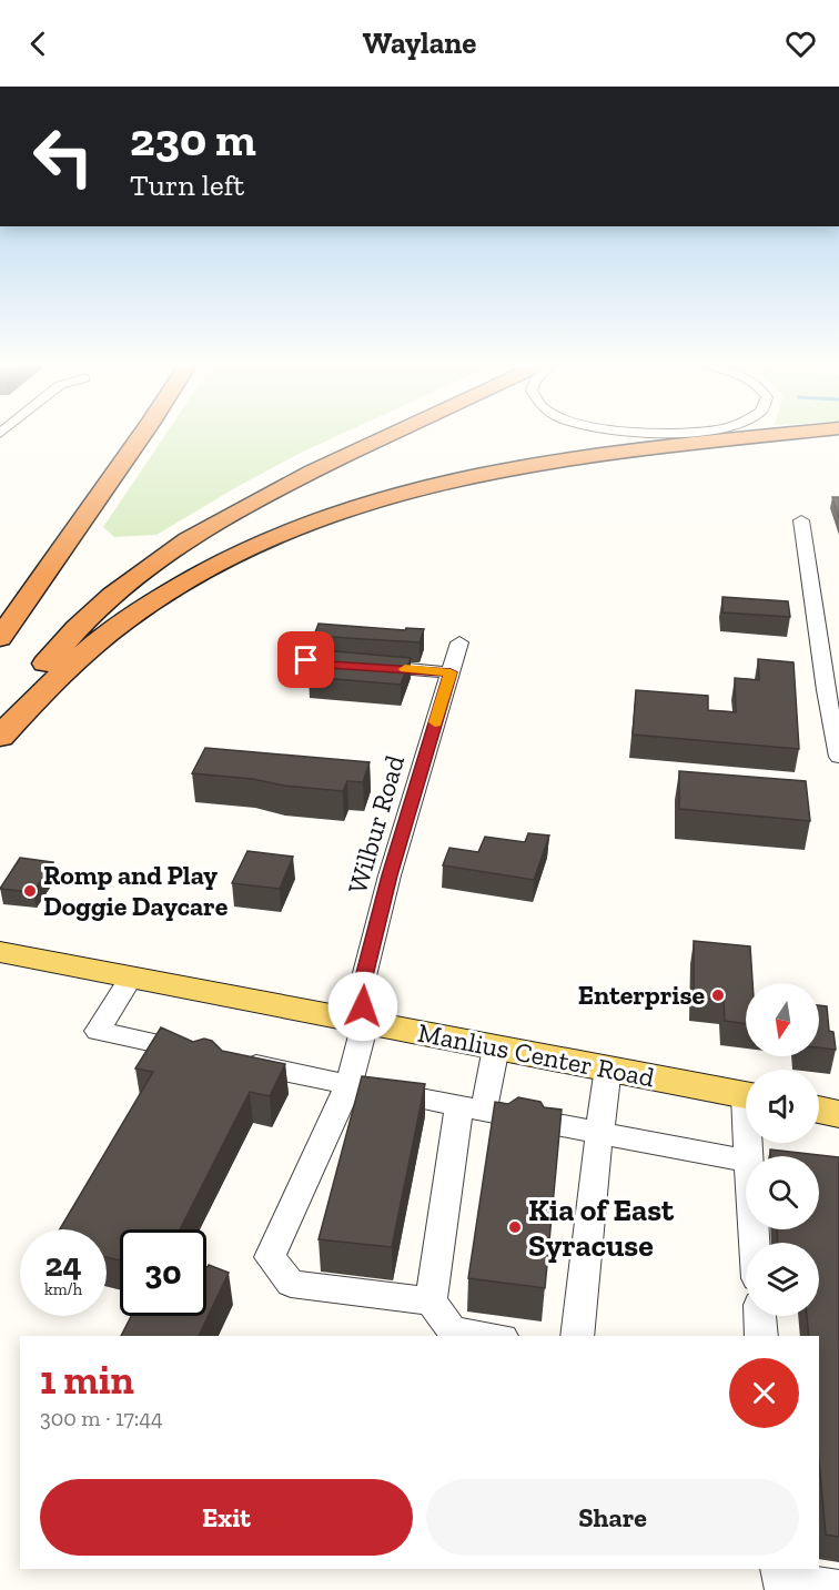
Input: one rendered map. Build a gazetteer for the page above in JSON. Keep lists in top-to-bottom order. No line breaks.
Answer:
{"streets":{"main road":["Manlius Center Road"],"street":["Wilbur Road"]},"crossings":[["Wilbur Road","Manlius Center Road"]],"places":["Romp and Play Doggie Daycare","Enterprise","Kia of East Syracuse"],"north":"bottom","page":{"header":"Waylane","turn":["230 m","Turn left"],"speed":"24 km/h","limit":"30","heading":["1 min","300 m · 17:44"],"buttons":["Exit","Share"]}}
